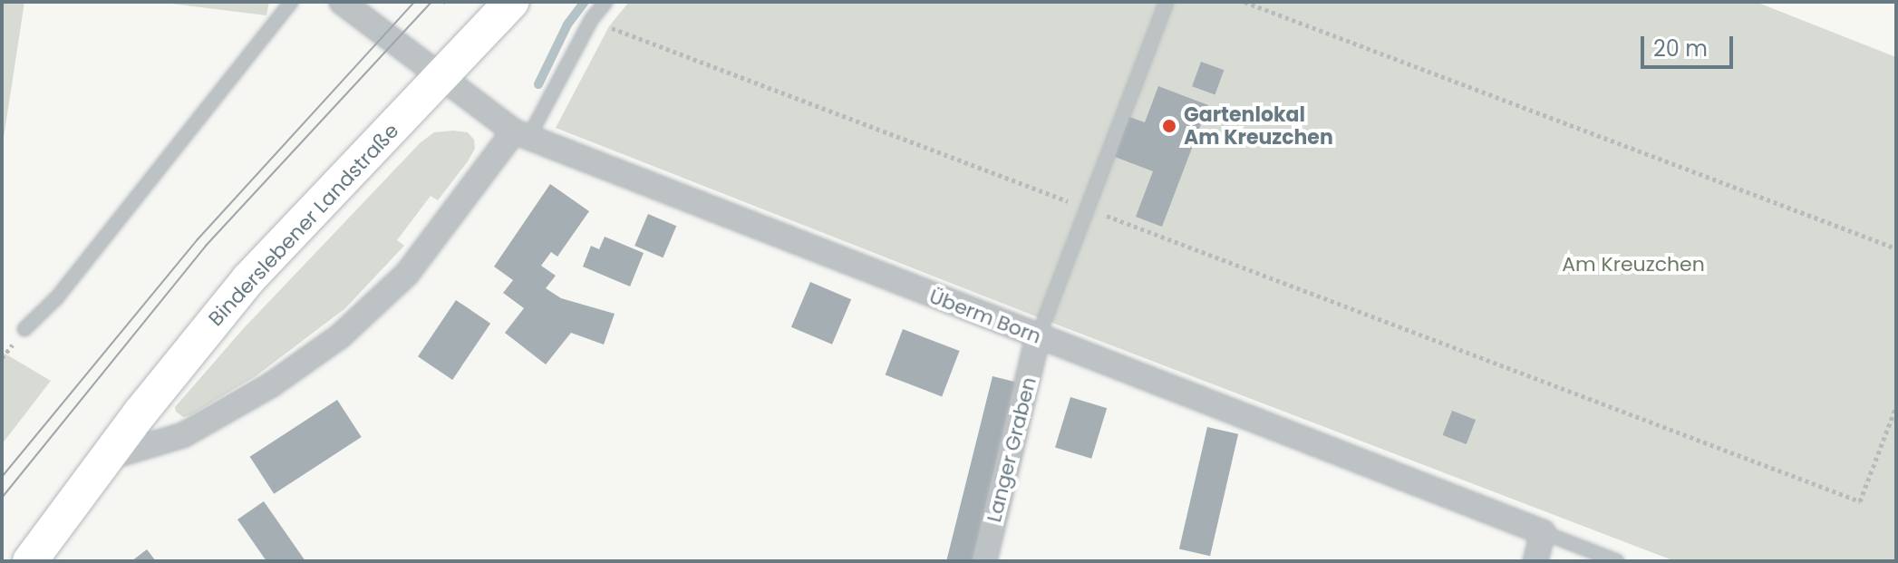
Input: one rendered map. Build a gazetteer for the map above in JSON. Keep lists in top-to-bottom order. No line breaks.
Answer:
{"streets":{"main road":["Binderslebener Landstraße"],"street":["Überm Born","Langer Graben"]},"crossings":[["Binderslebener Landstraße","Überm Born"],["Überm Born","Langer Graben"]],"parks":["Am Kreuzchen"],"places":["Gartenlokal Am Kreuzchen"],"scale_bar":"20 m"}
